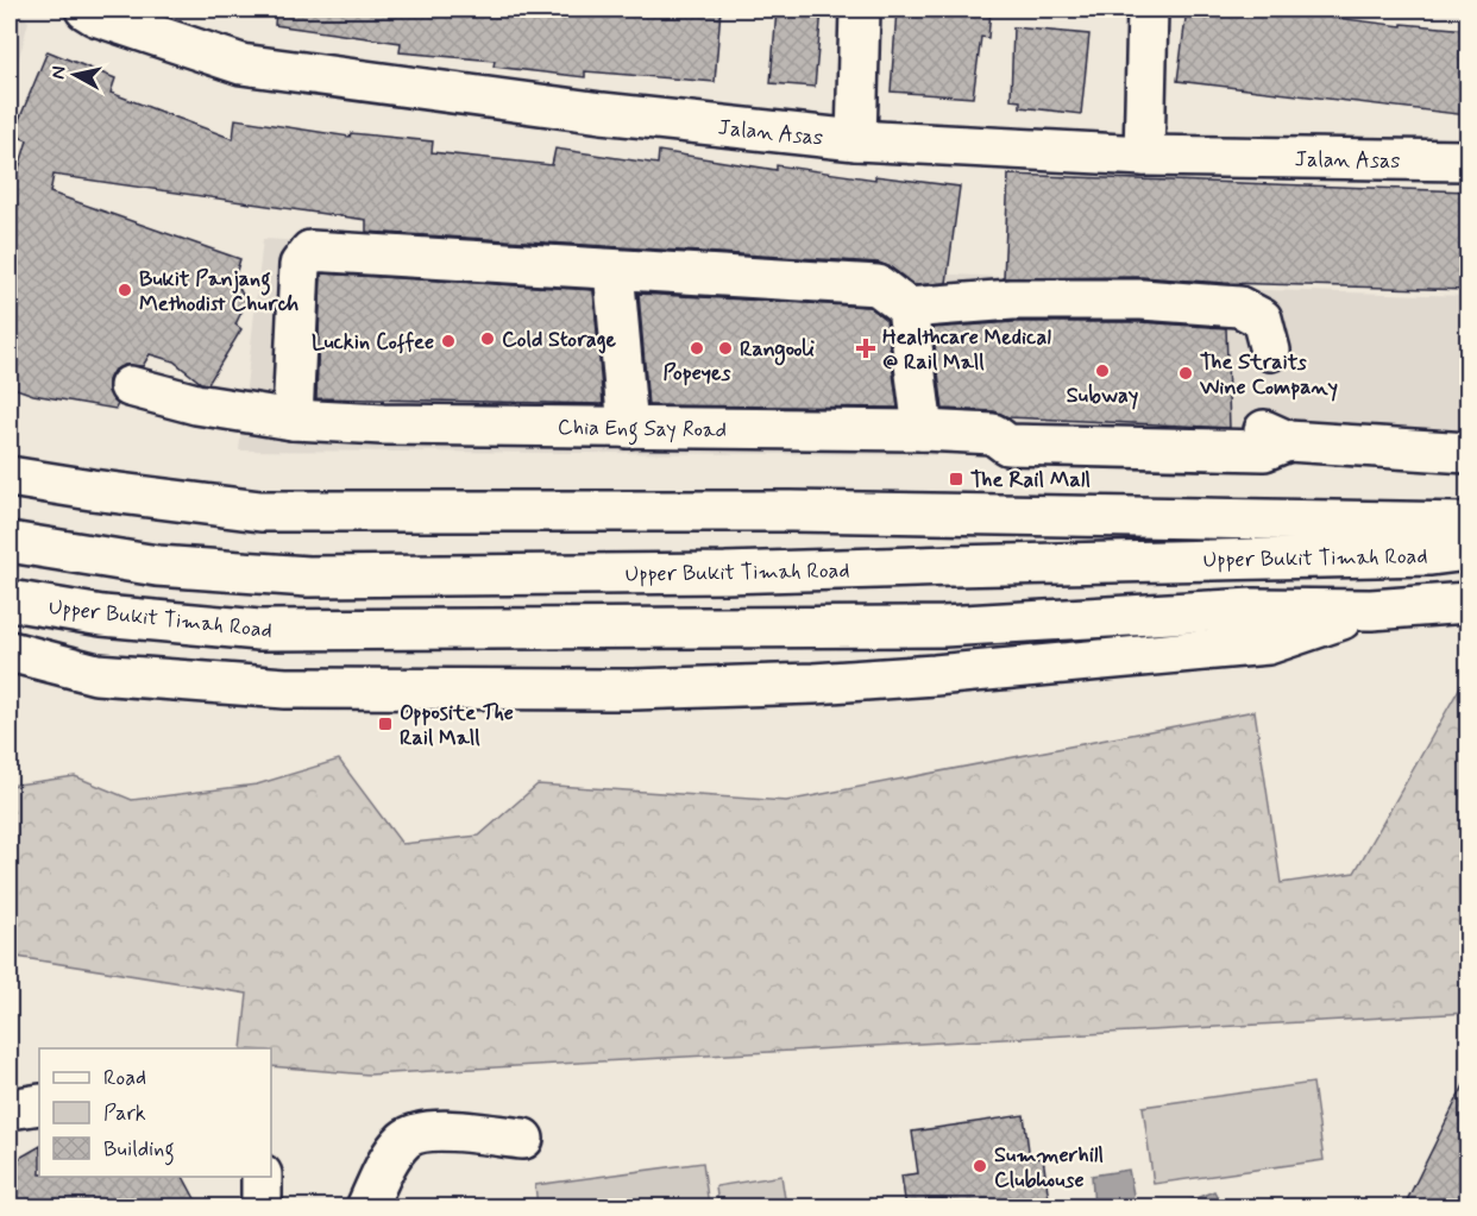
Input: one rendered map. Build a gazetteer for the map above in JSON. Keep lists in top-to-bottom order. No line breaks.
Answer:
{"streets":{"main road":["Jalan Asas","Chia Eng Say Road","Upper Bukit Timah Road"]},"places":{"other":["Bukit Panjang Methodist Church","Cold Storage","Luckin Coffee","Popeyes","Rangooli","Subway","The Straits Wine Company","Summerhill Clubhouse"],"health":["Healthcare Medical @ Rail Mall"],"transit":["The Rail Mall","Opposite The Rail Mall"]},"legend":["Road","Park","Building"],"north":"left"}
